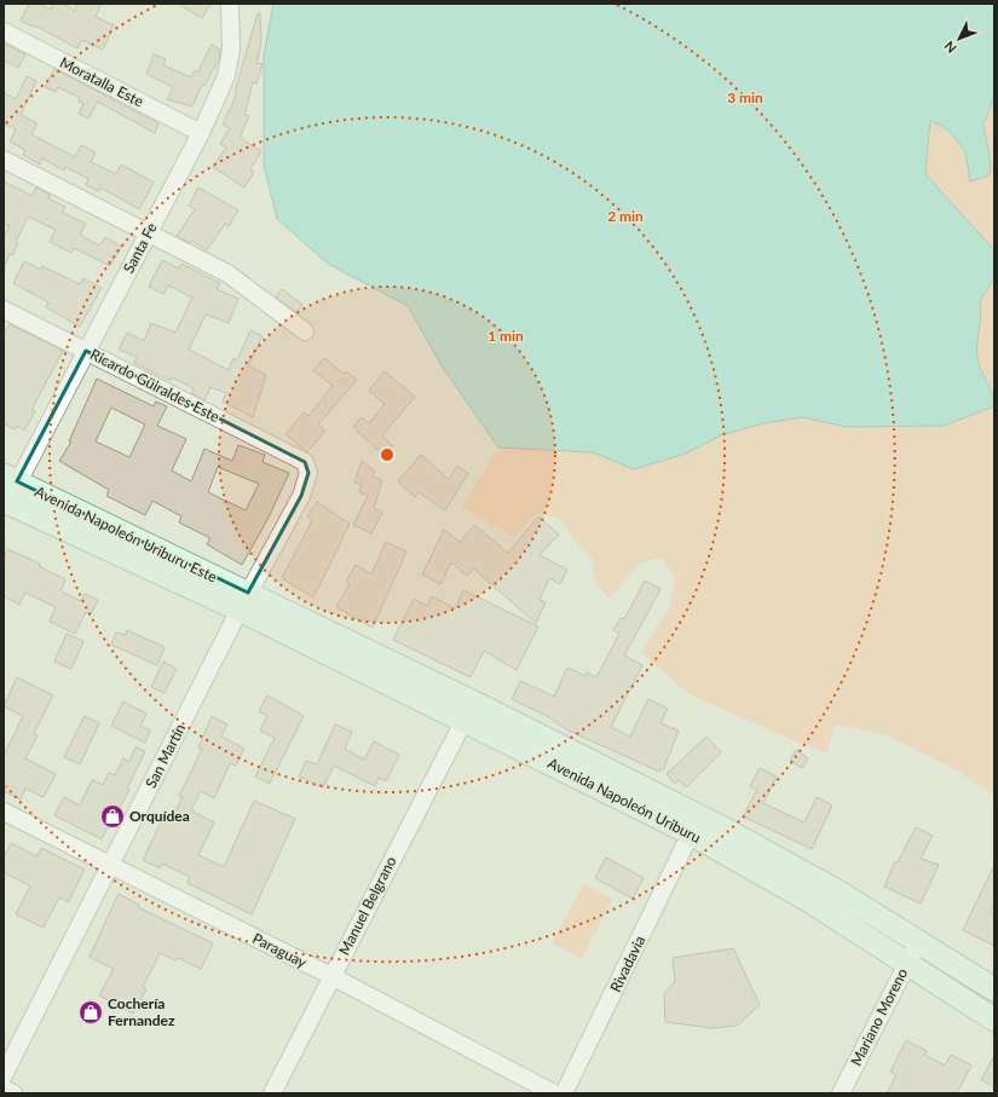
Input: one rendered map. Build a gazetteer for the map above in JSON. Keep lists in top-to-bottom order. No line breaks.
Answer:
{"streets":{"main road":["Avenida Napoleón Uriburu Este","Avenida Napoleón Uriburu"],"street":["Moratalla Este","Santa Fe","Ricardo Güiraldes Este","San Martín","Manuel Belgrano","Paraguay","Rivadavia","Mariano Moreno"]},"crossings":[["Moratalla Este","Santa Fe"],["Santa Fe","Ricardo Güiraldes Este"],["Santa Fe","Avenida Napoleón Uriburu Este"],["Ricardo Güiraldes Este","San Martín"],["Avenida Napoleón Uriburu Este","San Martín"],["Avenida Napoleón Uriburu Este","Avenida Napoleón Uriburu"],["San Martín","Avenida Napoleón Uriburu"],["San Martín","Paraguay"],["Avenida Napoleón Uriburu","Manuel Belgrano"],["Avenida Napoleón Uriburu","Rivadavia"],["Avenida Napoleón Uriburu","Mariano Moreno"],["Manuel Belgrano","Paraguay"]],"places":{"shop":["Orquídea","Cochería Fernandez"]},"north":"bottom left","rings":["3 min","2 min","1 min"]}
